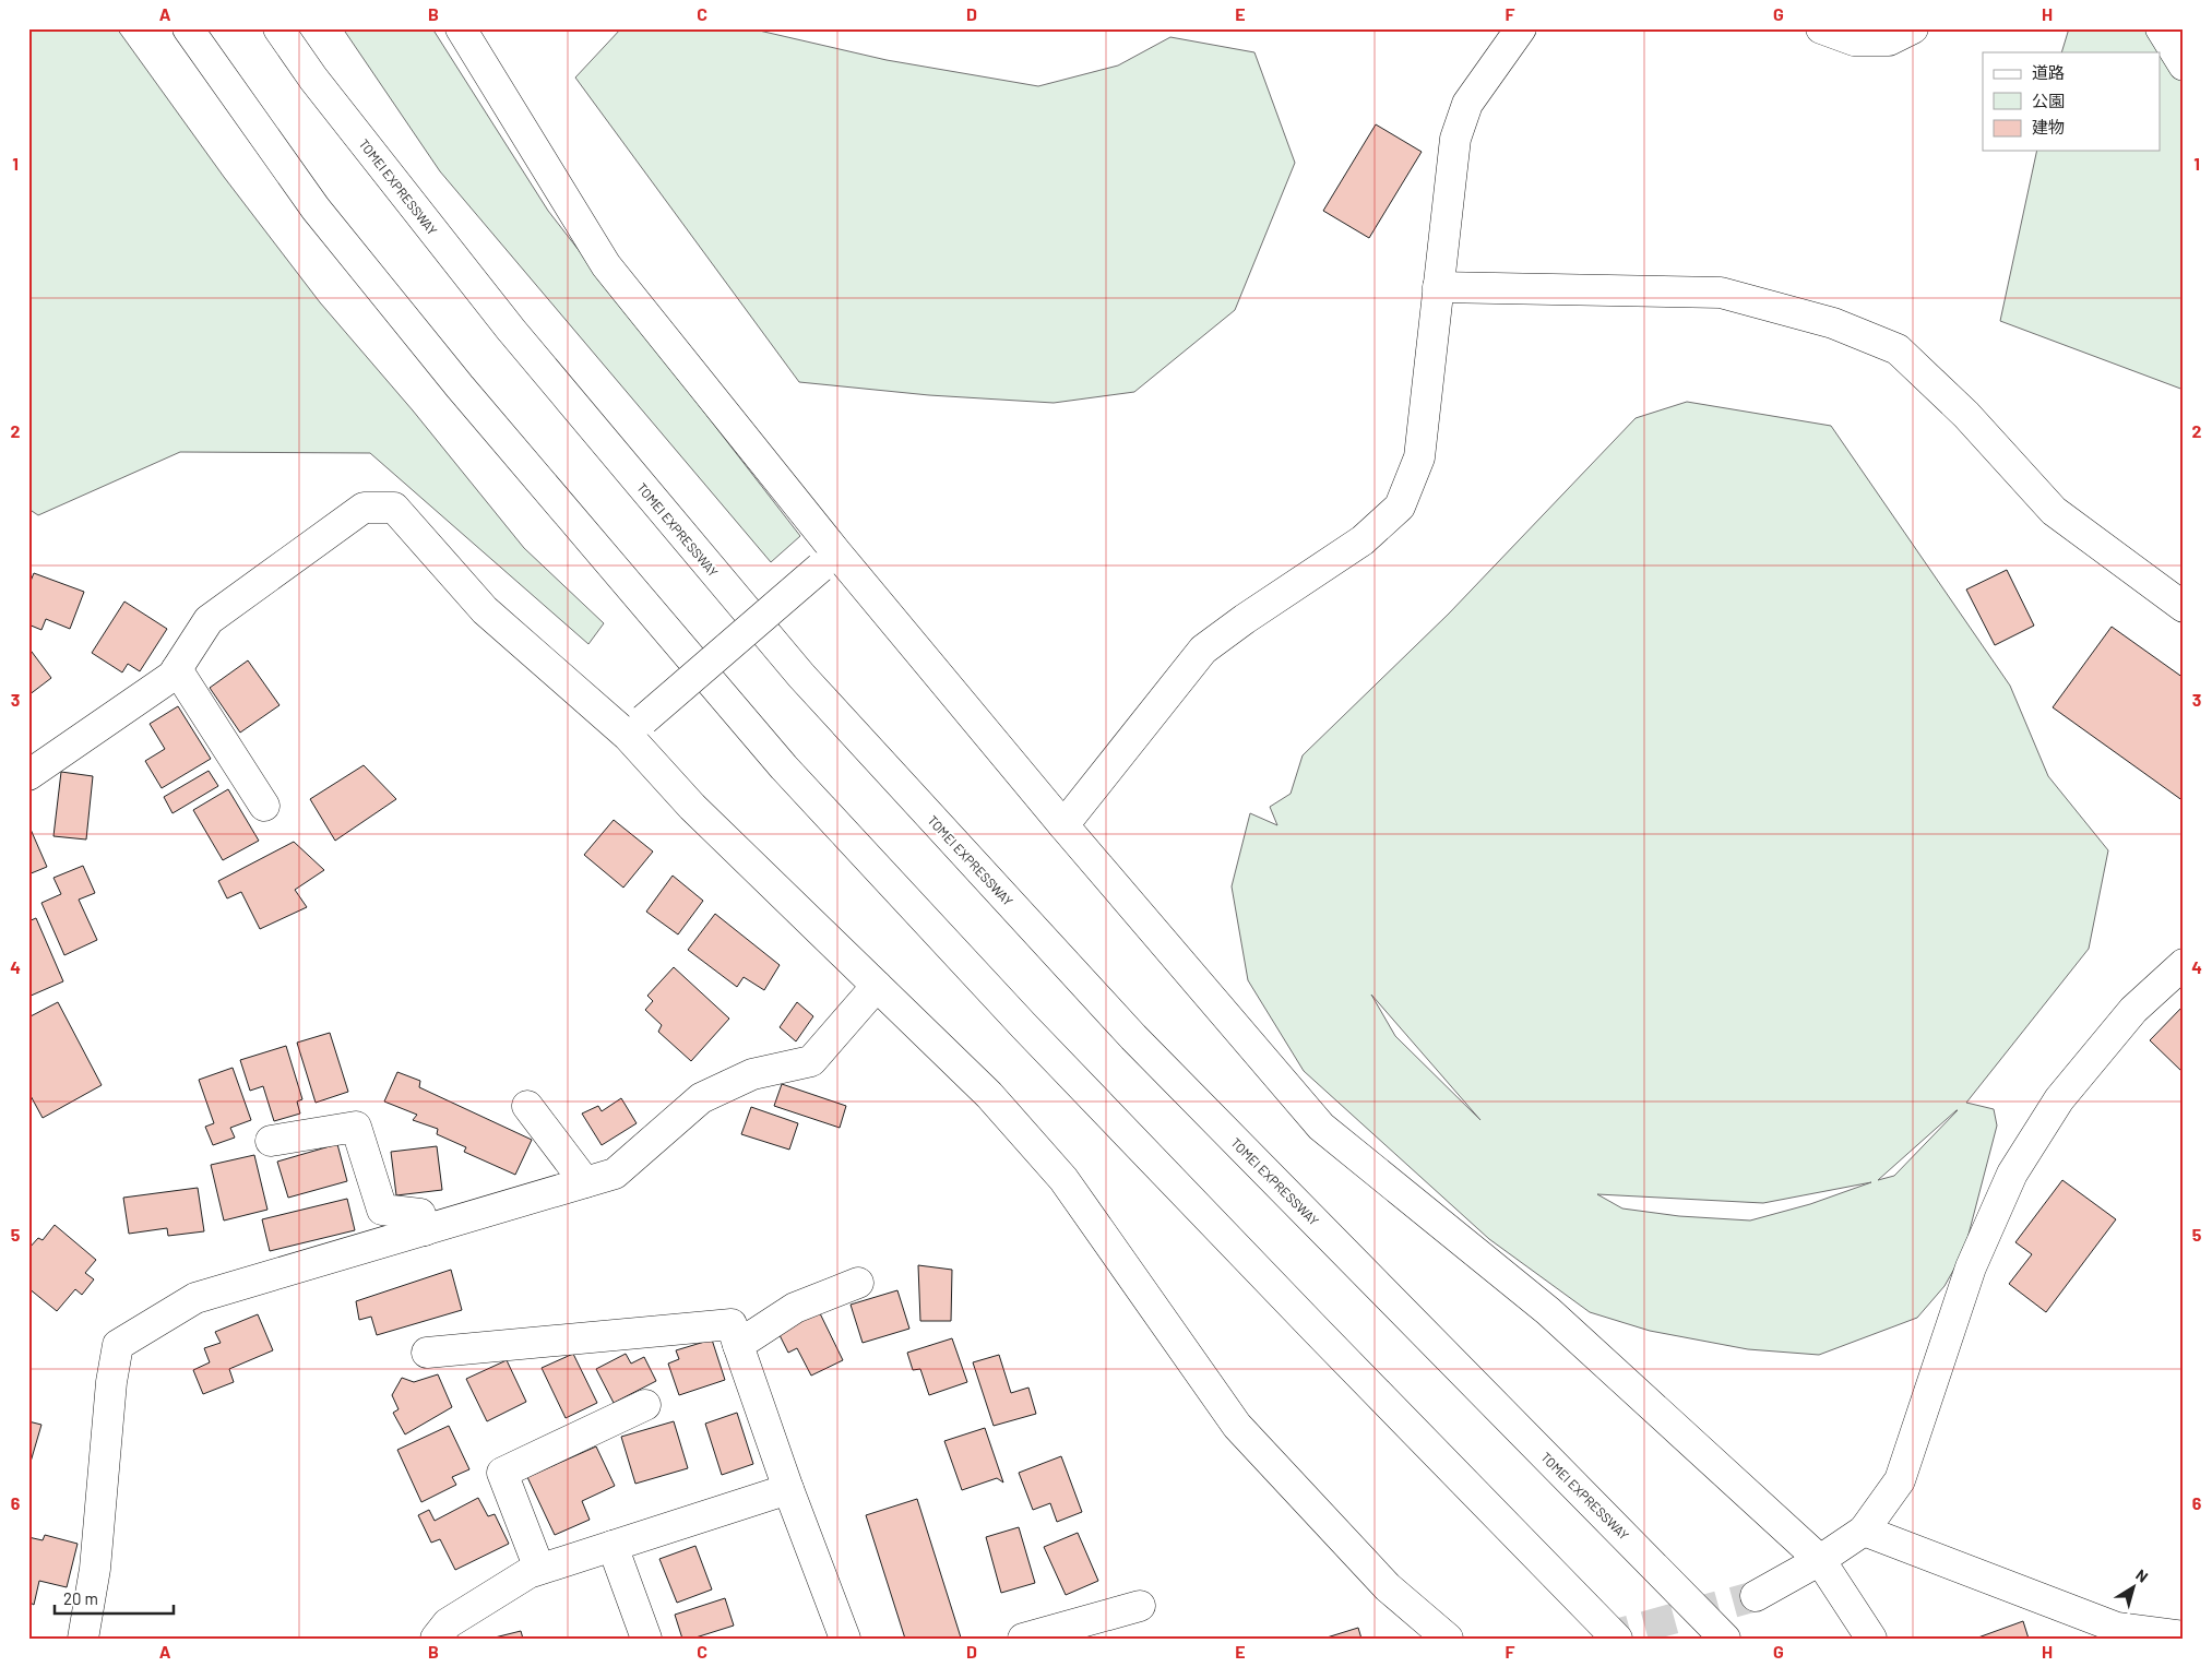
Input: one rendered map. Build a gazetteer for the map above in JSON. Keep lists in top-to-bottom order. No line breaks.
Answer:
{"streets":{"main road":["TOMEI EXPRESSWAY"]},"legend":["道路","公園","建物"],"scale_bar":"20 m","north":"top right","grid":{"columns":["A","B","C","D","E","F","G","H"],"rows":["1","2","3","4","5","6"]}}
